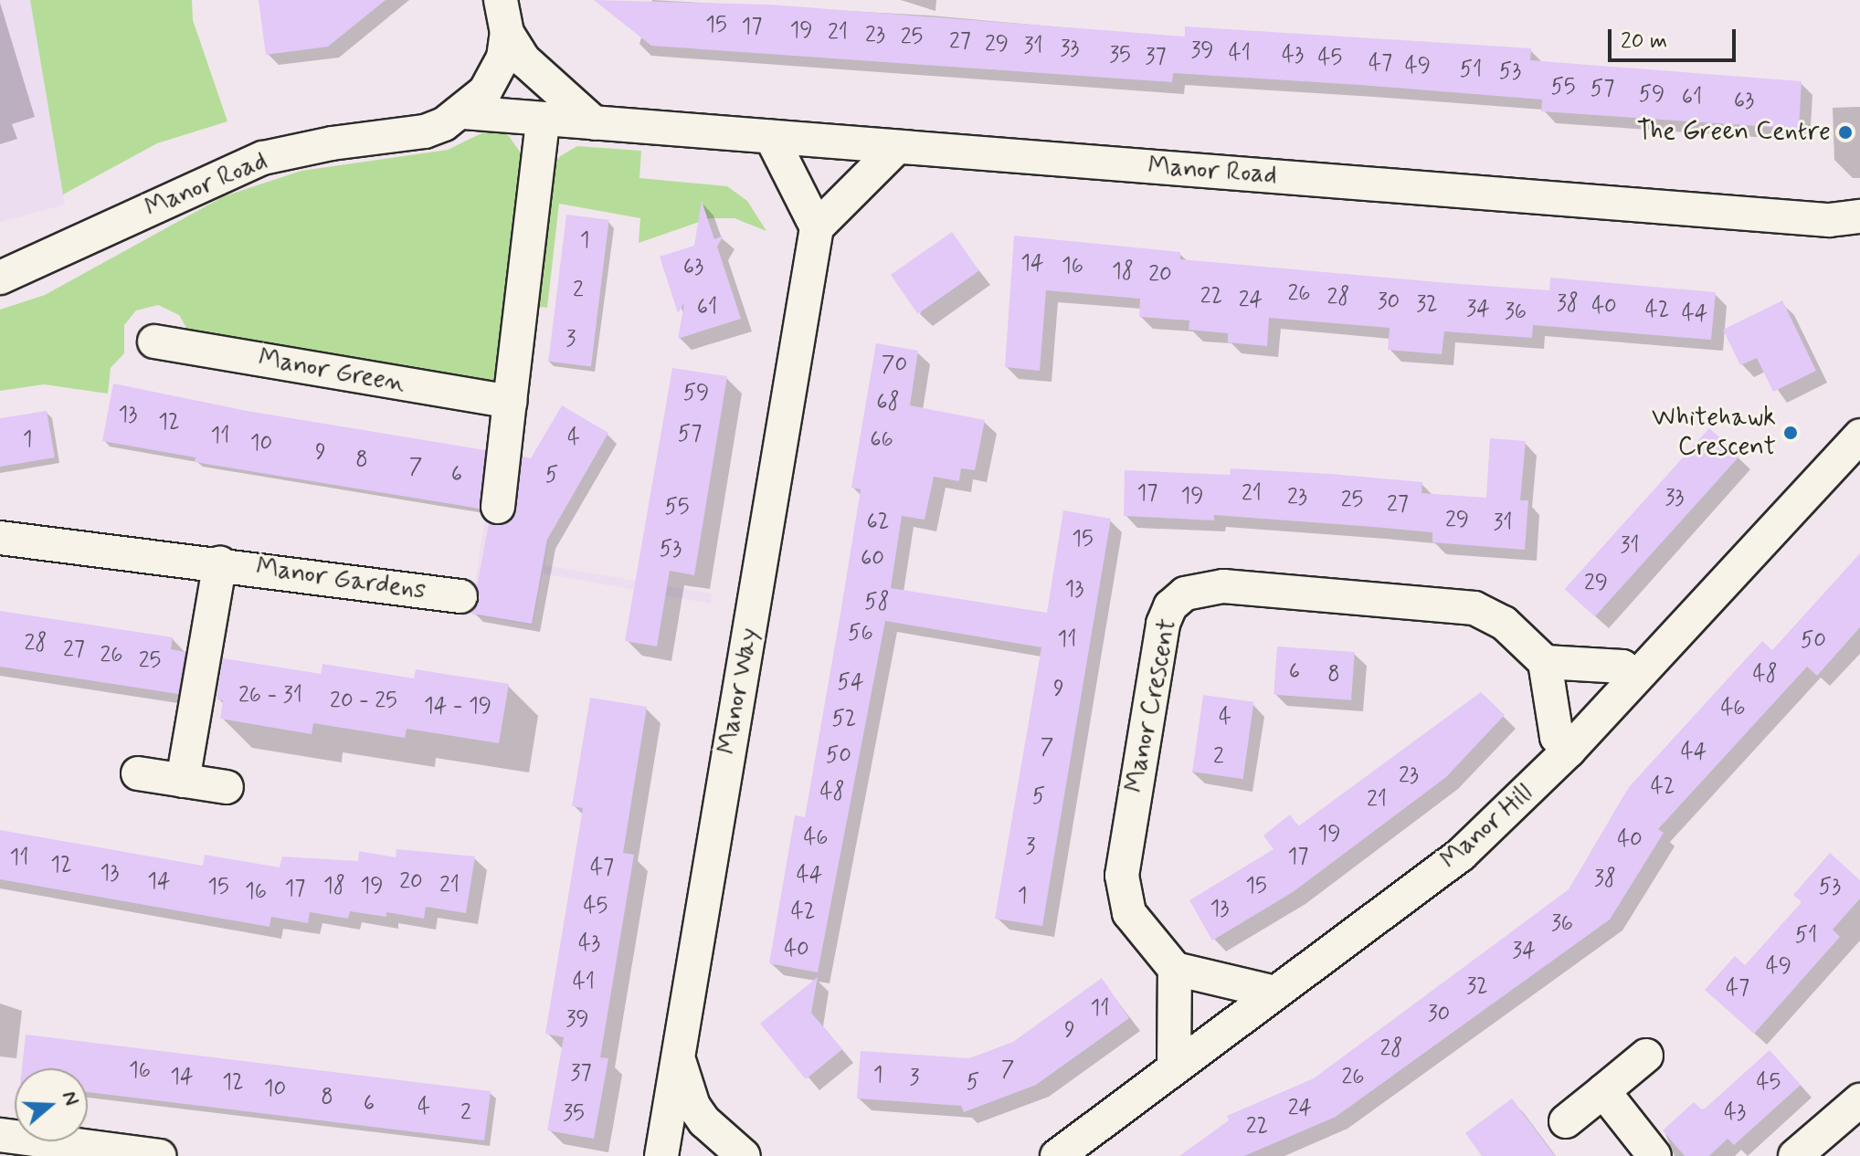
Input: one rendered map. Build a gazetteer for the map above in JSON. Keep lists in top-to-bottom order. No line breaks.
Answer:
{"streets":{"street":["Manor Road","Manor Green","Manor Gardens","Manor Way","Manor Crescent","Manor Hill"]},"places":["The Green Centre","Whitehawk Crescent"],"house_numbers":["15","17","19","21","23","25","27","29","31","33","39","41","35","43","37","45","47","49","51","53","55","57","59","61","63","1","14","16","63","18","20","2","26","22","28","24","30","38","32","40","61","34","42","36","44","3","70","59","68","13","12","57","11","4","1","66","10","9","8","7","6","5","17","21","19","23","33","25","27","55","29","62","31","15","31","53","60","29","13","58","56","11","50","28","27","26","25","6","8","48","54","9","26 - 31","20 - 25","14 - 19","46","4","52","7","44","50","2","23","42","48","5","21","19","46","40","3","17","11","12","47","13","44","38","14","20","21","18","19","15","15","53","17","16","1","45","13","42","36","51","43","40","34","49","41","32","47","11","30","39","9","28","7","16","37","1","14","26","3","12","5","45","10","8","6","4","24","2","43","35","22"],"scale_bar":"20 m","north":"right"}
